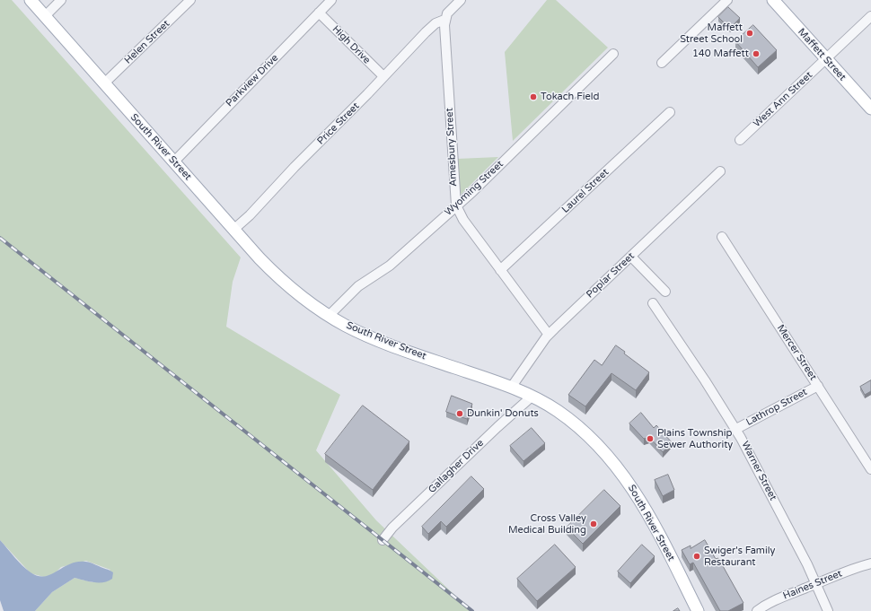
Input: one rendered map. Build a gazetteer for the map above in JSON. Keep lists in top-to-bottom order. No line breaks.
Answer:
{"streets":{"main road":["Maffett Street","South River Street"],"street":["Helen Street","High Drive","Parkview Drive","West Ann Street","Price Street","Amesbury Street","Wyoming Street","Laurel Street","Poplar Street","Mercer Street","Lathrop Street","Gallagher Drive","Warner Street","Haines Street"]},"crossings":[["Helen Street","South River Street"],["High Drive","Parkview Drive"],["High Drive","Price Street"],["Maffett Street","West Ann Street"],["Parkview Drive","South River Street"],["Price Street","South River Street"],["Price Street","Amesbury Street"],["South River Street","Wyoming Street"],["South River Street","Poplar Street"],["South River Street","Gallagher Drive"],["Amesbury Street","Wyoming Street"],["Amesbury Street","Laurel Street"],["Amesbury Street","Poplar Street"],["Mercer Street","Lathrop Street"],["Lathrop Street","Warner Street"],["Warner Street","Haines Street"]],"places":["Maffett Street School","140 Maffett","Tokach Field","Dunkin' Donuts","Plains Township Sewer Authority","Cross Valley Medical Building","Swiger's Family Restaurant"]}
